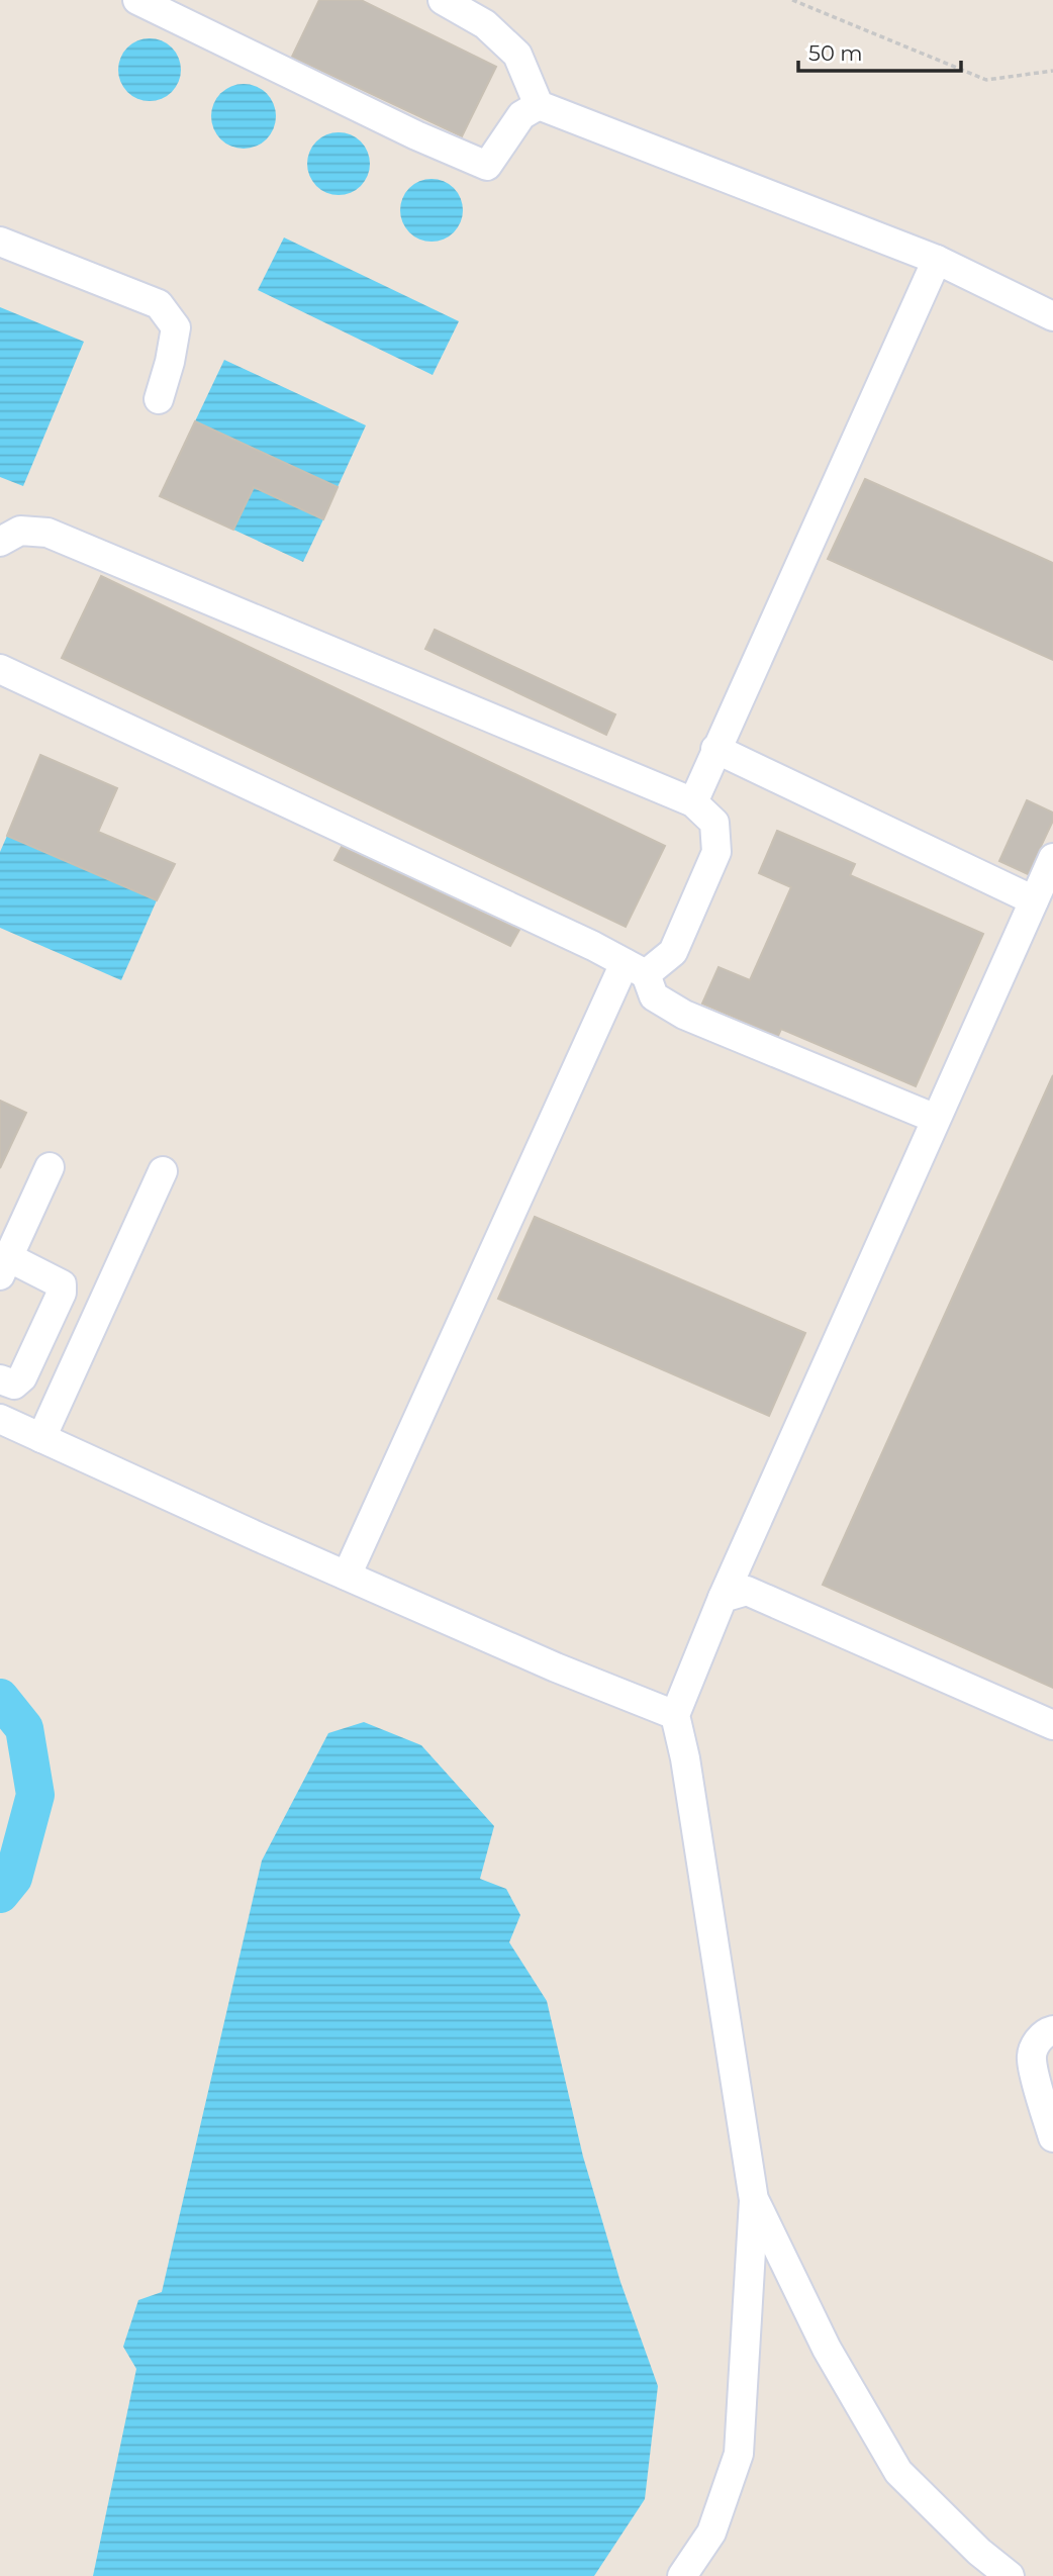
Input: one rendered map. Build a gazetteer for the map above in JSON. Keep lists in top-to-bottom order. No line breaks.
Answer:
{"scale_bar":"50 m"}
